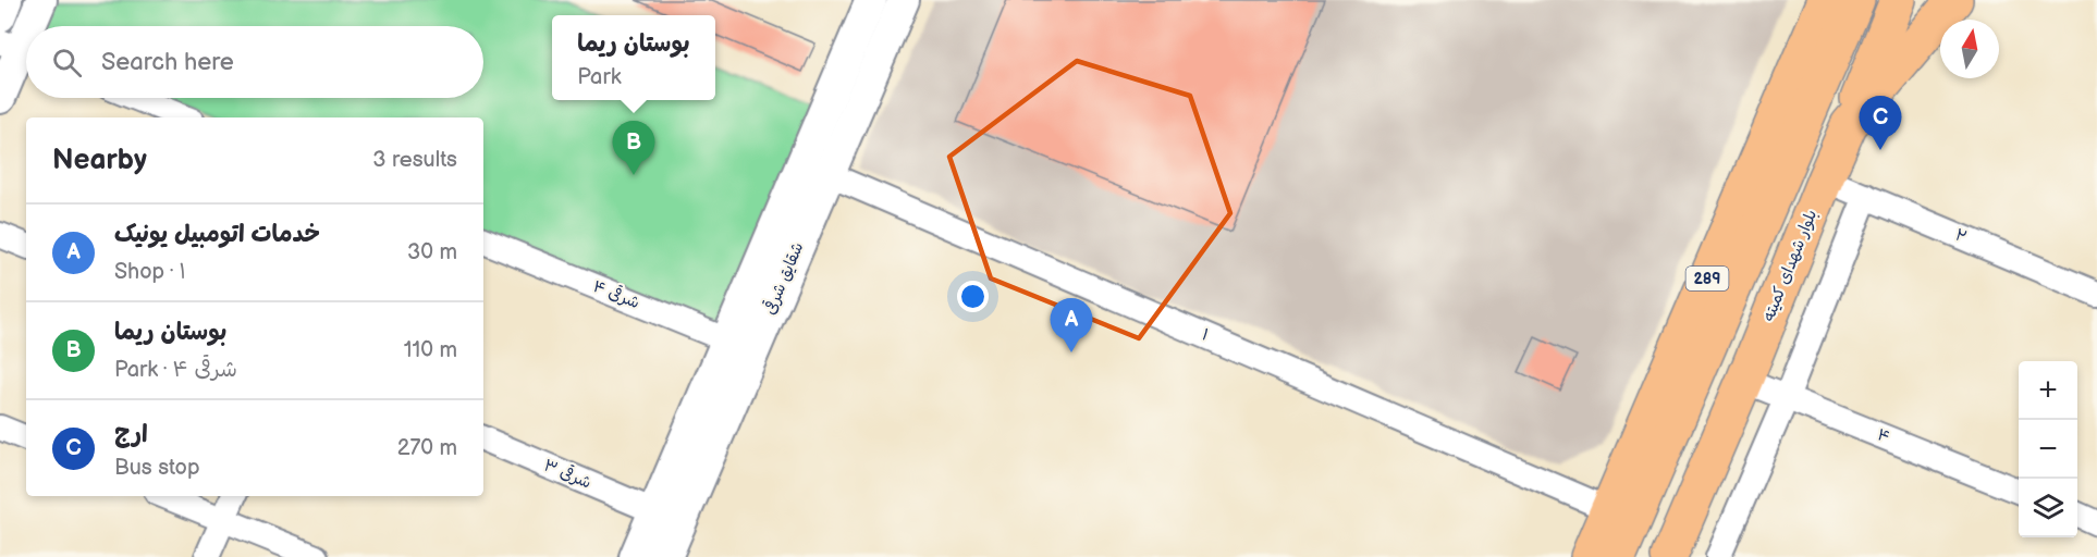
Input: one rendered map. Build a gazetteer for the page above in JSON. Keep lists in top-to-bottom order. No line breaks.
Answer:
{"streets":{"main road":["بلوار شهدای کمیته","289"],"street":["۲","شقایق شرقی","۴ شرقی","۱","۴","۳ شرقی"]},"crossings":[["۲","بلوار شهدای کمیته"],["بلوار شهدای کمیته","۴"],["شقایق شرقی","۴ شرقی"],["شقایق شرقی","۱"],["شقایق شرقی","۳ شرقی"],["289","۱"]],"north":"top","page":{"popup":["بوستان ریما","Park"],"search":"Search here","pins":["C","B","A"],"heading":["Nearby","3 results"],"list":[{"mark":"A","name":"خدمات اتومبیل یونیک","note":"Shop · ۱","value":"30 m"},{"mark":"B","name":"بوستان ریما","note":"Park · ۴ شرقی","value":"110 m"},{"mark":"C","name":"ارج","note":"Bus stop","value":"270 m"}],"map_buttons":["+","−"]}}
